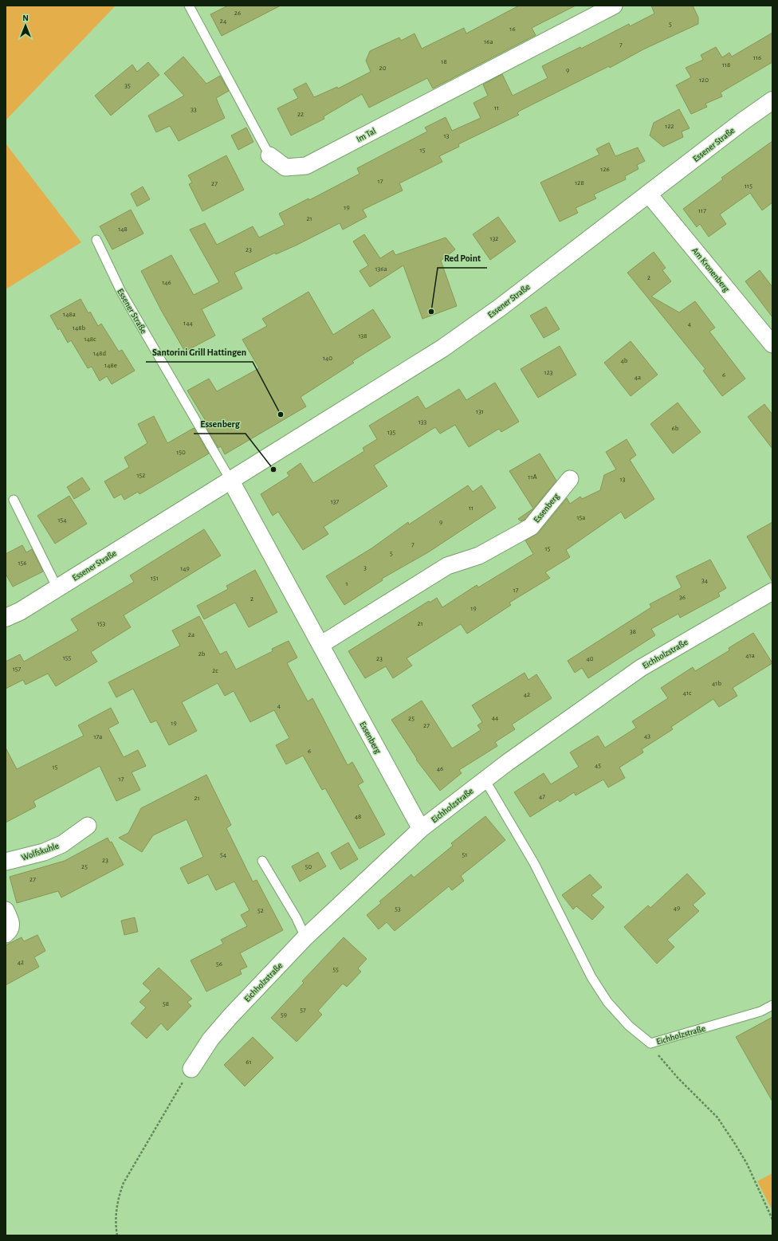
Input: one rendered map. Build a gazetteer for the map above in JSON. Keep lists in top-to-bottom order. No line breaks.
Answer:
{"streets":{"street":["Im Tal","Essener Straße","Am Kronenberg","Essenberg","Eichholzstraße","Wolfskuhle"]},"crossings":[["Essener Straße","Am Kronenberg"],["Essener Straße","Essenberg"],["Essenberg","Eichholzstraße"]],"places":["Red Point","Santorini Grill Hattingen","Essenberg"],"house_numbers":["26","24","5","16","16a","7","116","18","118","20","9","120","35","11","33","22","122","13","15","126","17","128","27","115","19","117","21","148","132","23","136a","2","146","148a","144","4","148b","138","148c","148d","140","4b","148e","123","6","4a","131","133","6b","135","150","152","11A","13","137","11","15a","154","9","7","15","5","156","3","149","151","34","1","17","36","2","19","153","21","38","2a","2b","41a","155","23","40","157","2c","41b","41c","42","4","44","25","19","27","43","17a","6","45","15","46","17","47","21","48","54","51","23","25","50","27","49","53","52","42","56","55","58","57","59","61"],"north":"top"}
